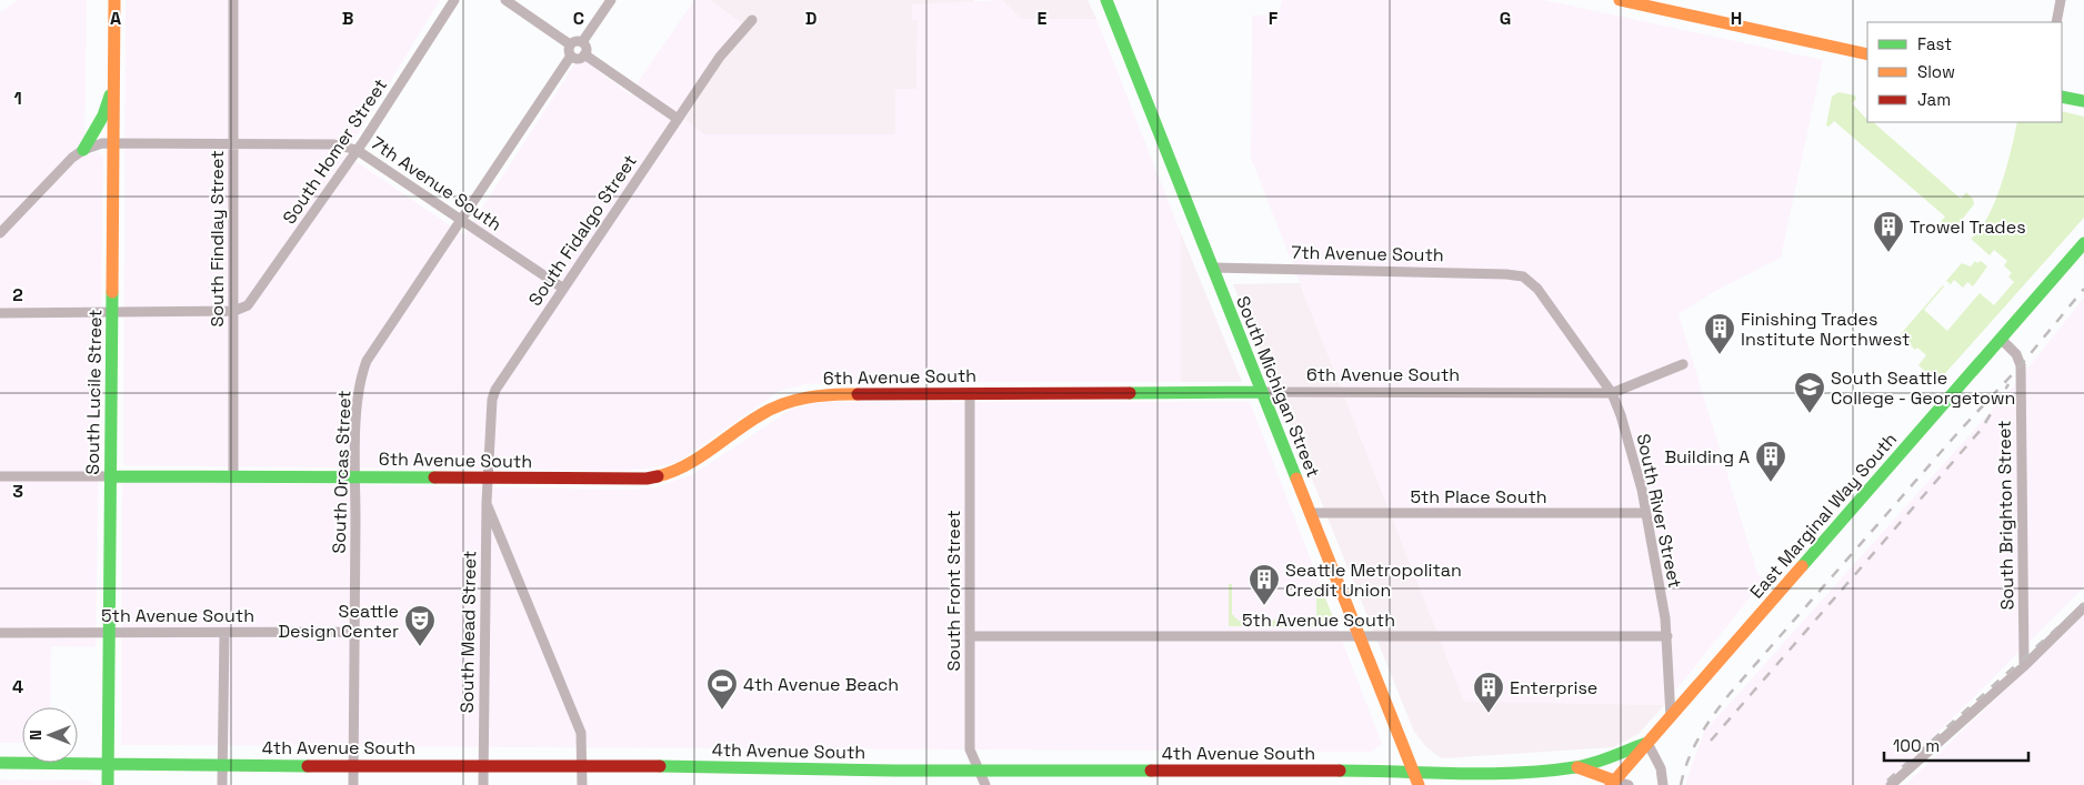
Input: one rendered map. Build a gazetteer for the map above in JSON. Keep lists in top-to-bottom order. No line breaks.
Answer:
{"streets":{"main road":["6th Avenue South","South Michigan Street","South Lucile Street","East Marginal Way South","4th Avenue South"],"street":["South Homer Street","7th Avenue South","South Fidalgo Street","South Findlay Street","South Orcas Street","5th Place South","South River Street","South Brighton Street","South Front Street","5th Avenue South","South Mead Street"]},"crossings":[["South Homer Street","7th Avenue South"],["South Homer Street","South Findlay Street"],["7th Avenue South","South Fidalgo Street"],["7th Avenue South","South Findlay Street"],["7th Avenue South","South Michigan Street"],["7th Avenue South","South Lucile Street"],["7th Avenue South","South Orcas Street"],["7th Avenue South","South River Street"],["South Fidalgo Street","6th Avenue South"],["South Fidalgo Street","South Mead Street"],["South Findlay Street","6th Avenue South"],["6th Avenue South","South Michigan Street"],["6th Avenue South","South Lucile Street"],["6th Avenue South","South Orcas Street"],["6th Avenue South","South River Street"],["6th Avenue South","South Front Street"],["6th Avenue South","South Mead Street"],["South Michigan Street","5th Place South"],["South Michigan Street","5th Avenue South"],["South Michigan Street","4th Avenue South"],["South Lucile Street","5th Avenue South"],["South Lucile Street","4th Avenue South"],["South Orcas Street","5th Avenue South"],["South Orcas Street","4th Avenue South"],["5th Place South","South River Street"],["South River Street","East Marginal Way South"],["South River Street","5th Avenue South"],["East Marginal Way South","South Brighton Street"],["East Marginal Way South","4th Avenue South"],["South Front Street","5th Avenue South"],["South Front Street","4th Avenue South"],["South Mead Street","4th Avenue South"]],"places":{"building":["Trowel Trades","Finishing Trades Institute Northwest","Building A","Seattle Metropolitan Credit Union","Enterprise"],"school or university":["South Seattle College - Georgetown"],"theatre":["Seattle Design Center"],"sports":["4th Avenue Beach"]},"legend":["Fast","Slow","Jam"],"scale_bar":"100 m","north":"left","grid":{"columns":["A","B","C","D","E","F","G","H"],"rows":["1","2","3","4"]}}
